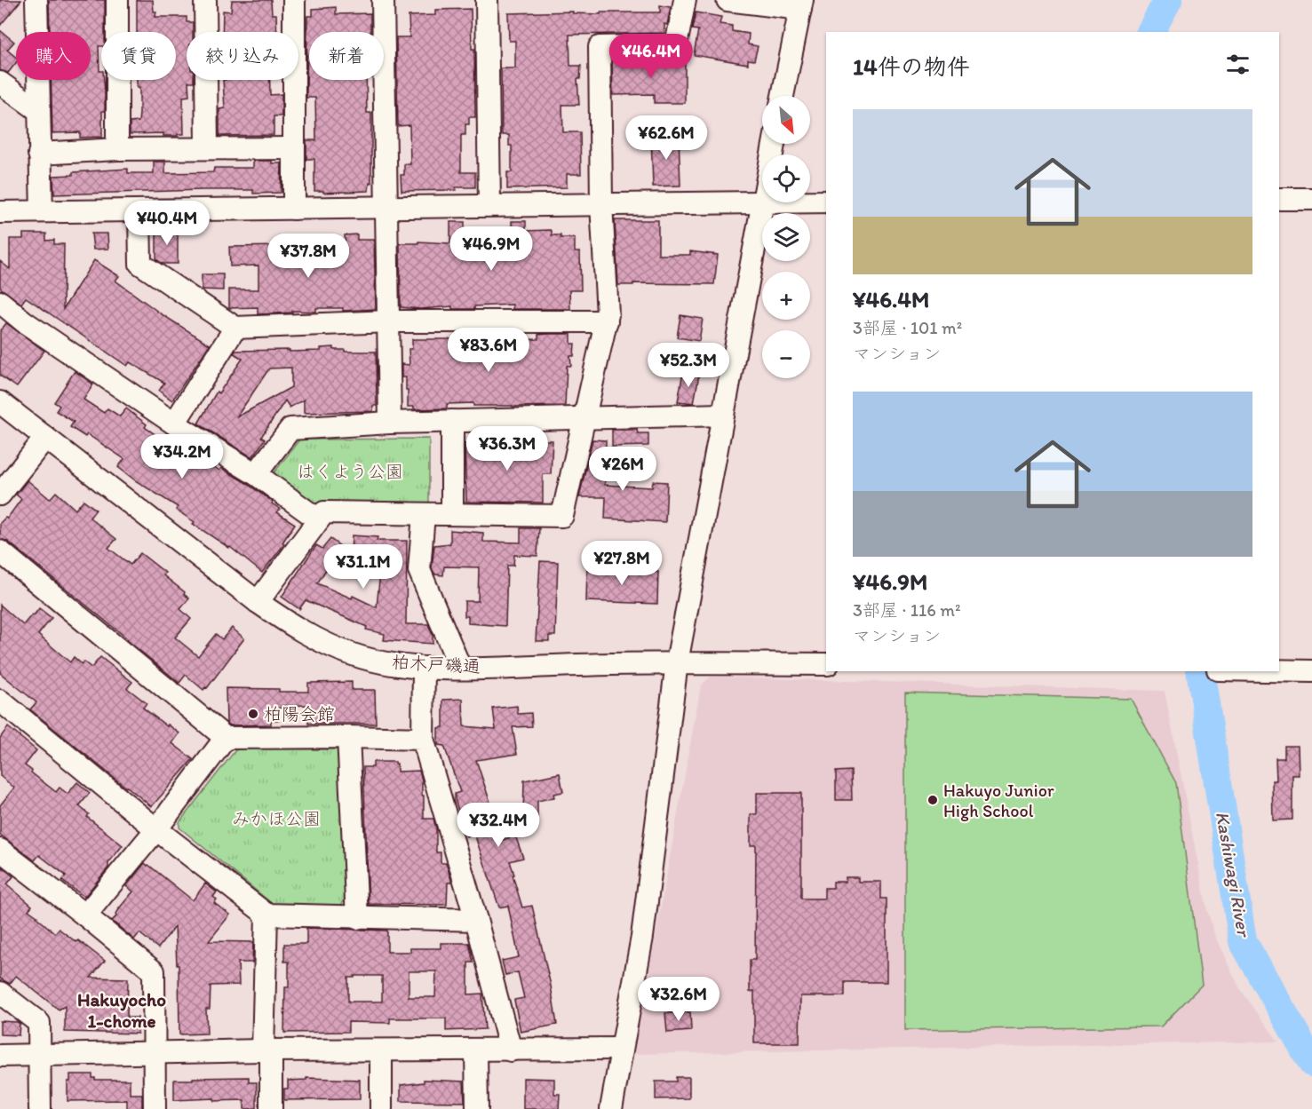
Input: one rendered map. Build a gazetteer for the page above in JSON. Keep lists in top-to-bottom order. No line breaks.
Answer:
{"streets":{"street":["柏木戸磯通"]},"districts":["Hakuyocho 1-chome"],"water":["Kashiwagi River"],"parks":["はくよう公園","みかほ公園"],"places":["柏陽会館","Hakuyo Junior High School"],"north":"bottom right","page":{"chip":["購入","賃貸","絞り込み","新着"],"heading":"14件の物件","price":["¥46.4M","¥62.6M","¥40.4M","¥46.9M","¥37.8M","¥83.6M","¥52.3M","¥36.3M","¥34.2M","¥26M","¥27.8M","¥31.1M","¥32.4M","¥32.6M"],"map_buttons":["+","−"],"list":[{"name":"¥46.4M","note":"3部屋 · 101 m² · マンション"},{"name":"¥46.9M","note":"3部屋 · 116 m² · マンション"}]}}
